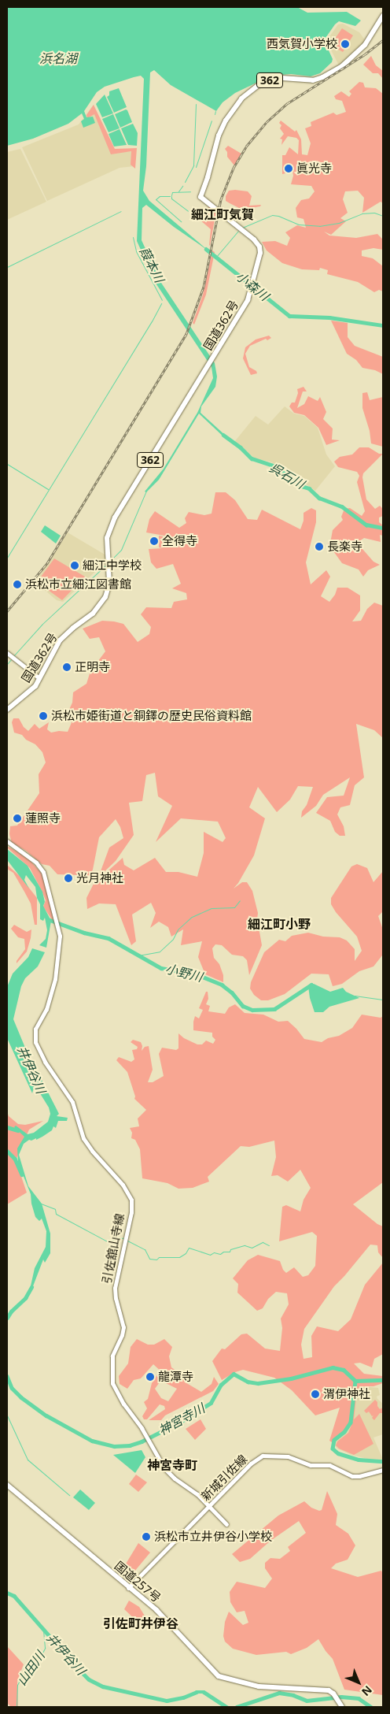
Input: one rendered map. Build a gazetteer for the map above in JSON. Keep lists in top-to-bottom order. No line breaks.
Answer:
{"streets":{"highway":["362","国道362号","国道257号"],"main road":["引佐舘山寺線","新城引佐線"]},"crossings":[["引佐舘山寺線","新城引佐線"],["新城引佐線","国道257号"]],"districts":["細江町気賀","細江町小野","神宮寺町","引佐町井伊谷"],"water":["浜名湖","葭本川","小森川","呉石川","小野川","井伊谷川","神宮寺川","山田川"],"places":["西気賀小学校","眞光寺","全得寺","長楽寺","細江中学校","浜松市立細江図書館","正明寺","浜松市姫街道と銅鐸の歴史民俗資料館","蓮照寺","光月神社","龍潭寺","渭伊神社","浜松市立井伊谷小学校"],"north":"bottom right"}
